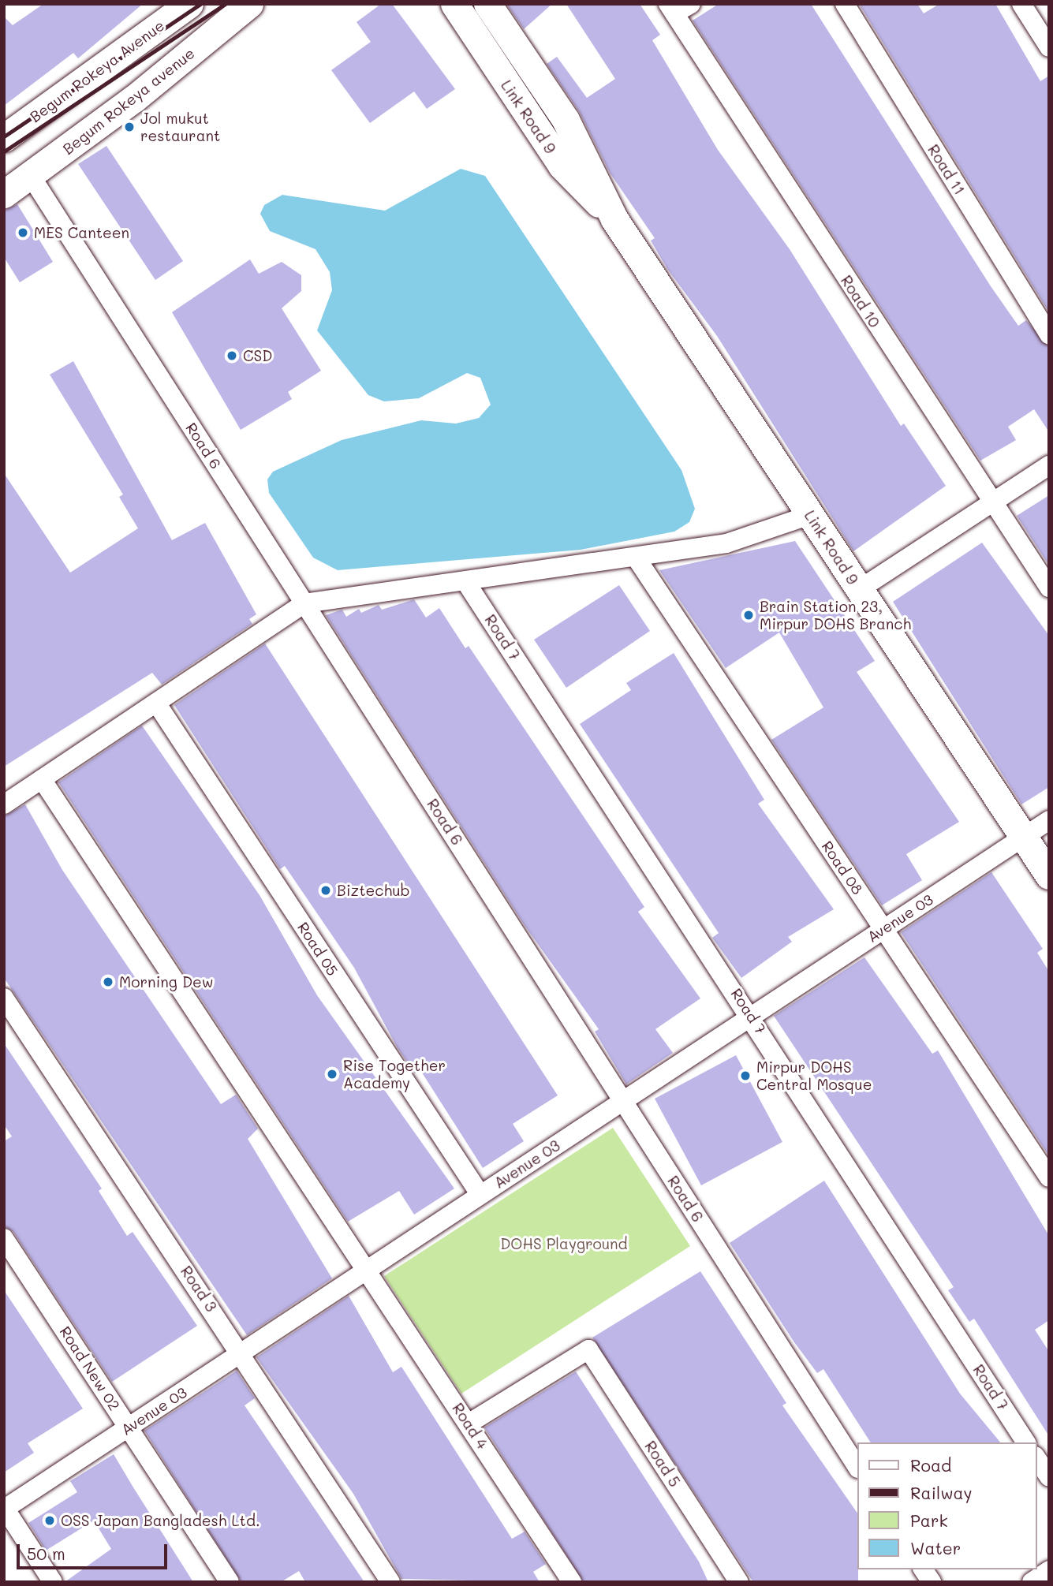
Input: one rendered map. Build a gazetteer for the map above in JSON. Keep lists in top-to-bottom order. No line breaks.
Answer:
{"streets":{"main road":["Begum Rokeya Avenue","Begum Rokeya avenue","Link Road 9"],"street":["Road 11","Road 10","Road 6","Road 7","Road 08","Avenue 03","Road 05","Road 3","Road New 02","Road 4","Road 5"]},"crossings":[["Begum Rokeya avenue","Road 6"],["Link Road 9","Avenue 03"],["Road 6","Avenue 03"],["Road 7","Avenue 03"],["Road 08","Avenue 03"],["Avenue 03","Road 05"],["Avenue 03","Road 3"],["Avenue 03","Road New 02"],["Avenue 03","Road 4"],["Road 4","Road 5"]],"parks":["DOHS Playground"],"places":["Jol mukut restaurant","MES Canteen","CSD","Brain Station 23, Mirpur DOHS Branch","Biztechub","Morning Dew","Rise Together Academy","Mirpur DOHS Central Mosque","OSS Japan Bangladesh Ltd."],"legend":["Road","Railway","Park","Water"],"scale_bar":"50 m"}
